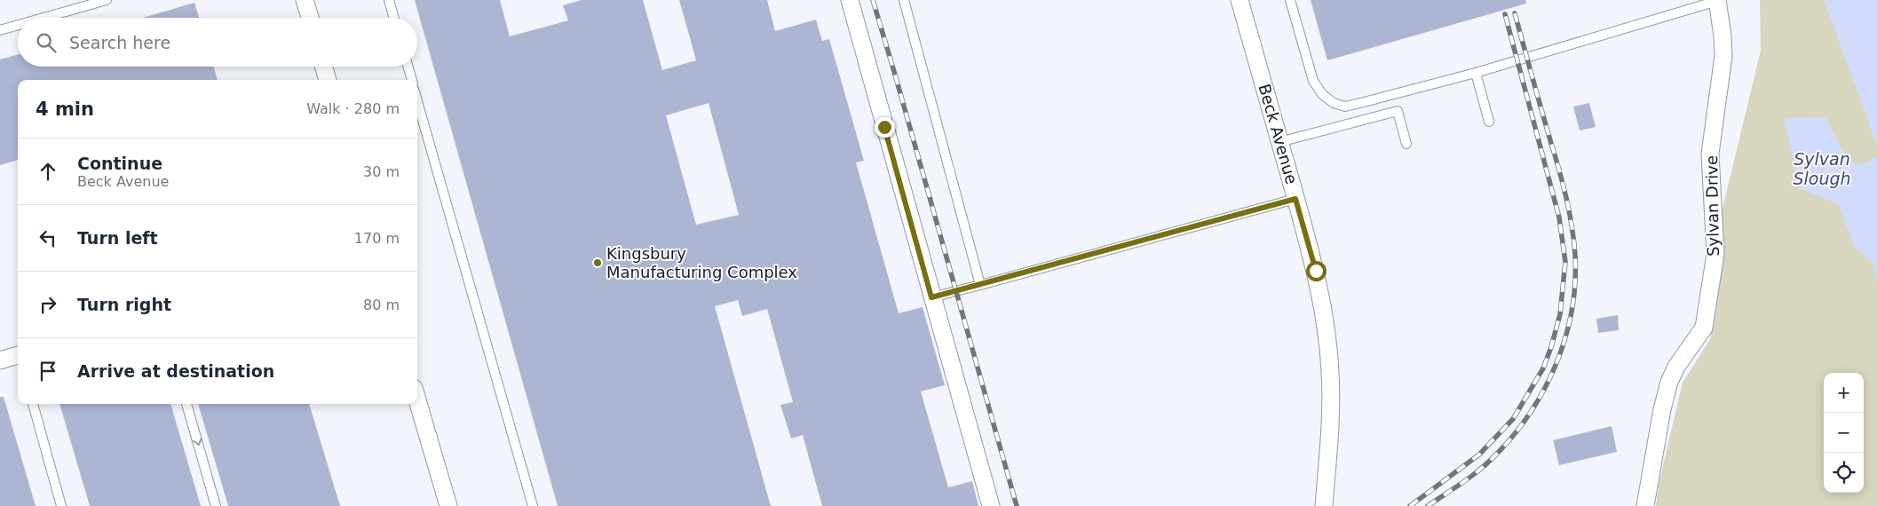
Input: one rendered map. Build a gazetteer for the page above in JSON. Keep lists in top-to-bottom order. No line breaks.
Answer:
{"streets":{"street":["Beck Avenue","Sylvan Drive"]},"water":["Sylvan Slough"],"places":["Kingsbury Manufacturing Complex"],"page":{"search":"Search here","heading":["4 min","Walk · 280 m"],"list":[["Continue","Beck Avenue","30 m"],["Turn left","170 m"],["Turn right","80 m"],"Arrive at destination"],"map_buttons":["+","−"]}}
